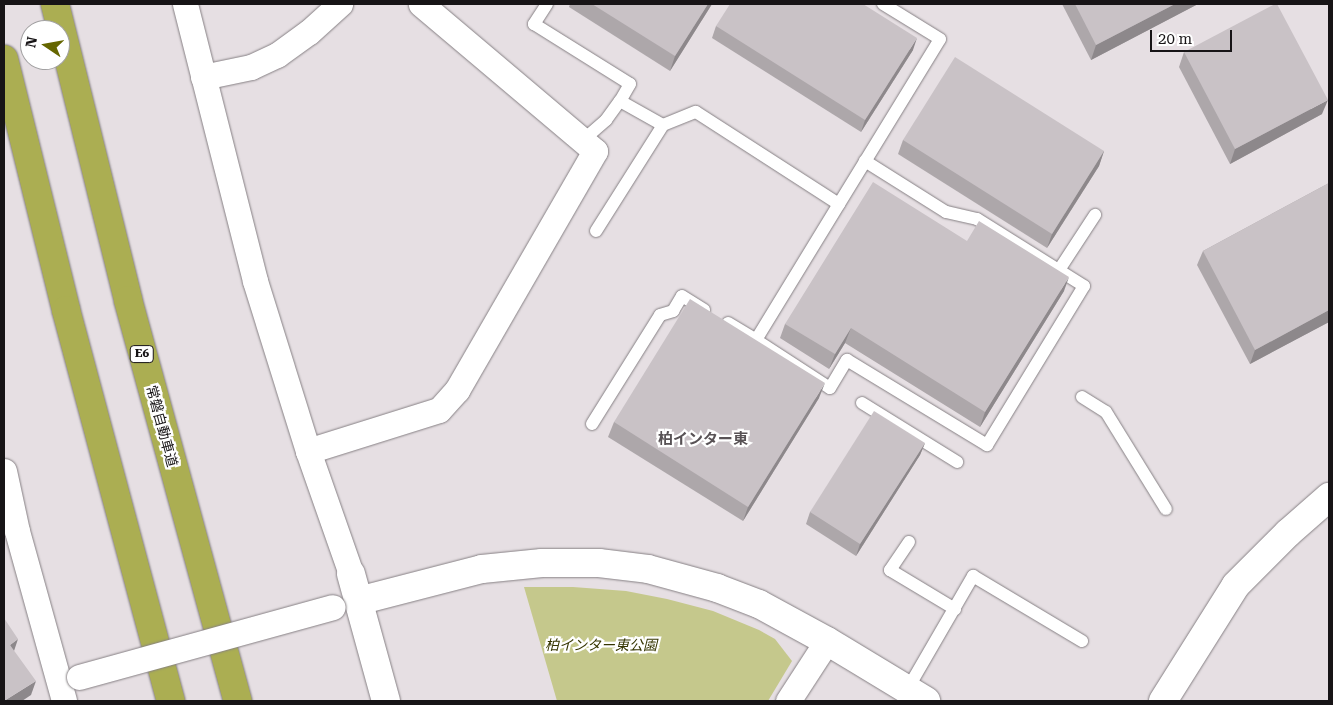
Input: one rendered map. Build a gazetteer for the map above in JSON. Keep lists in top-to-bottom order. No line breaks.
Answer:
{"streets":{"highway":["E6","常磐自動車道"]},"districts":["柏インター東"],"parks":["柏インター東公園"],"scale_bar":"20 m","north":"left"}
